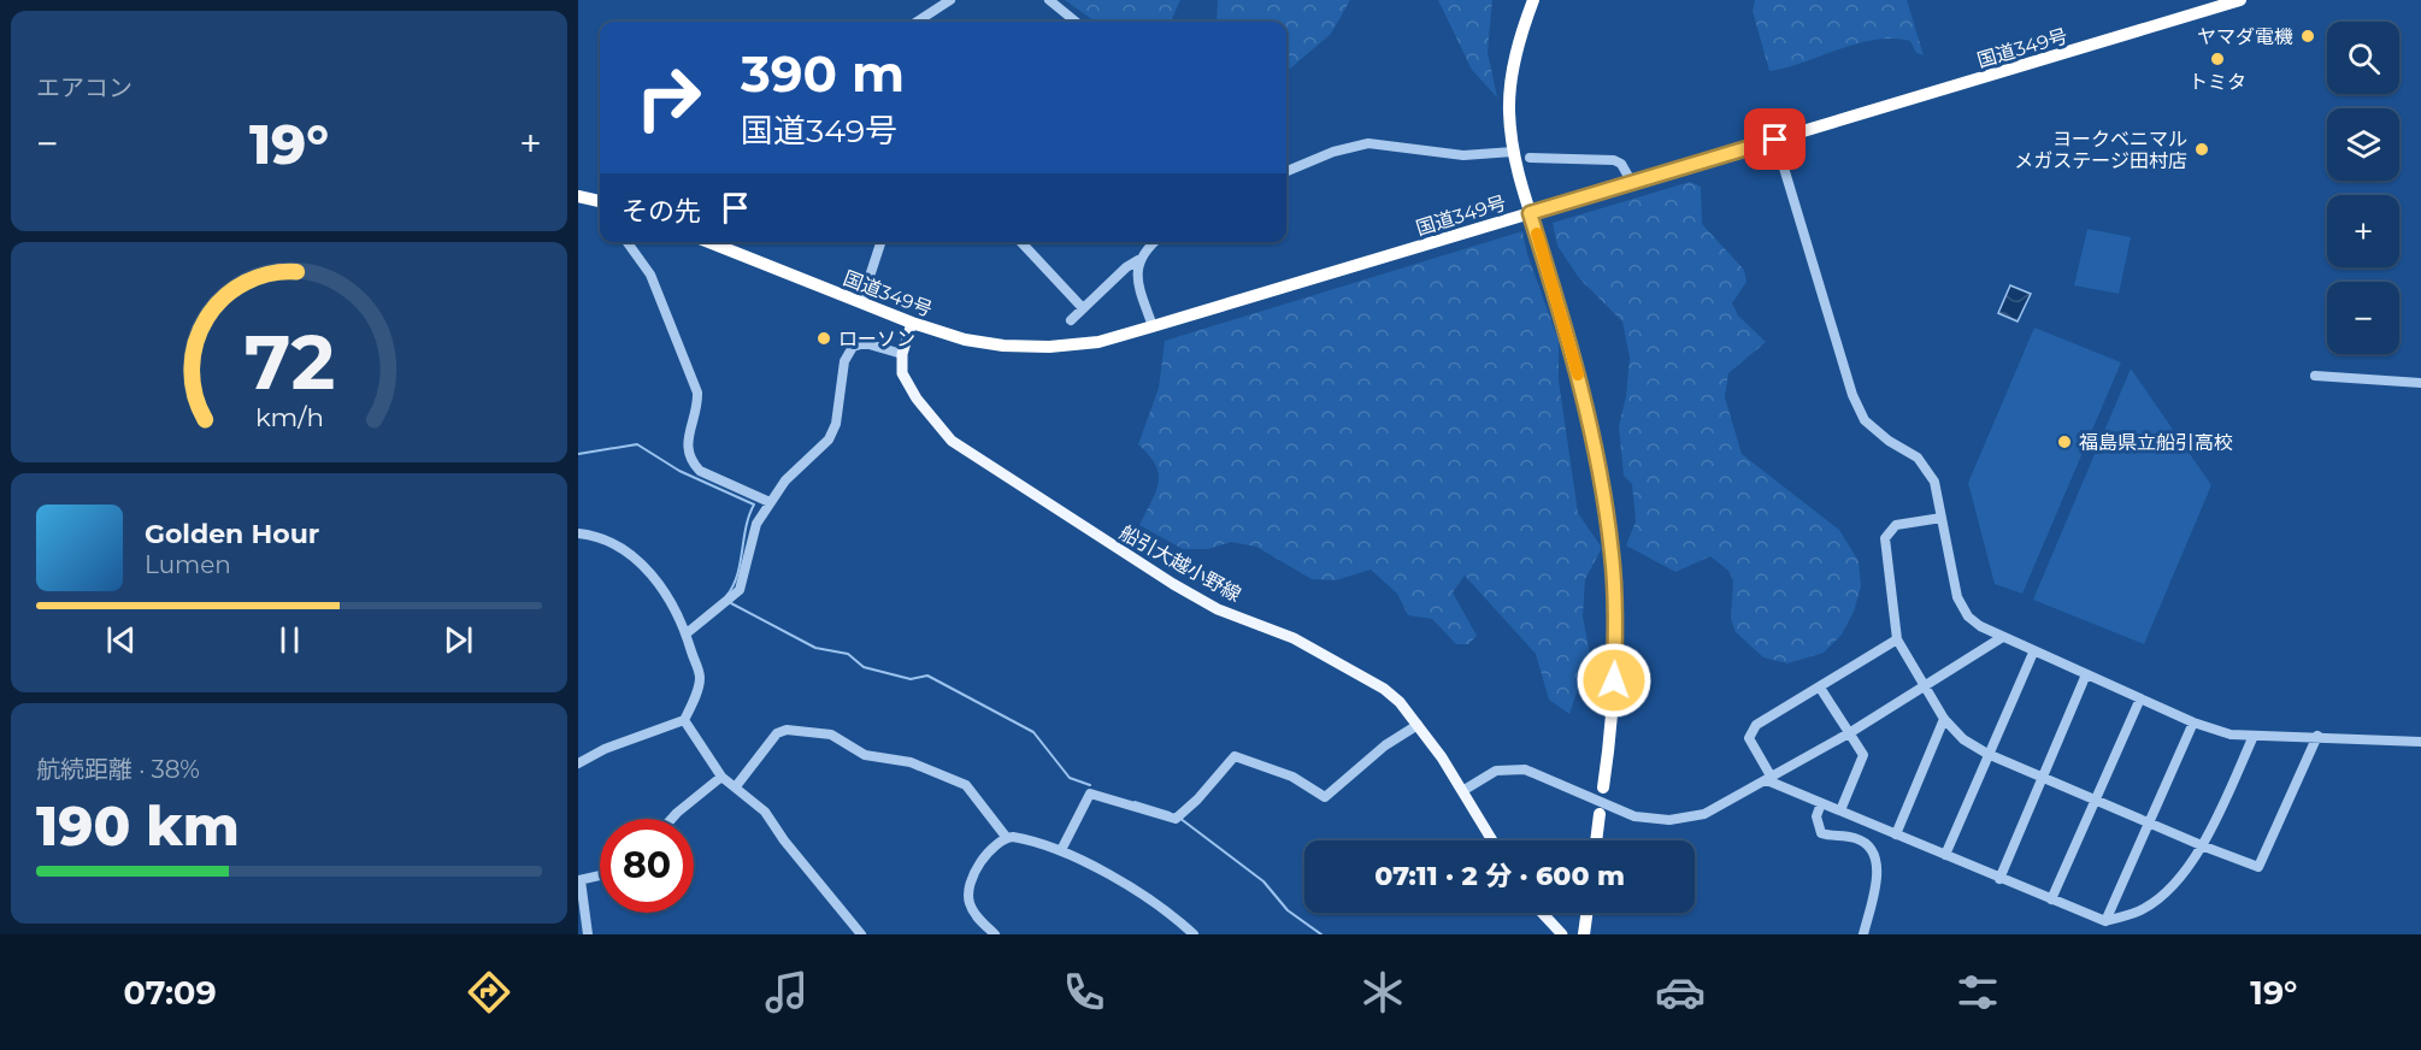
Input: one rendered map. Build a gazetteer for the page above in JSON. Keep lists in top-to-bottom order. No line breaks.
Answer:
{"streets":{"highway":["国道349号"],"main road":["船引大越小野線"]},"crossings":[["国道349号","船引大越小野線"]],"places":["ヤマダ電機","トミタ","ヨークベニマル メガステージ田村店","ローソン","福島県立船引高校"],"page":{"tile":["エアコン",["航続距離 · 38%","190 km"]],"map_buttons":["+","−"],"turn":["390 m","国道349号"],"heat":["−","19°","+"],"then":"その先","song":["Golden Hour","Lumen"],"limit":"80","trip":"07:11 · 2 分 · 600 m","tabs":["07:09","19°"],"gauge":["72","km/h"]}}
